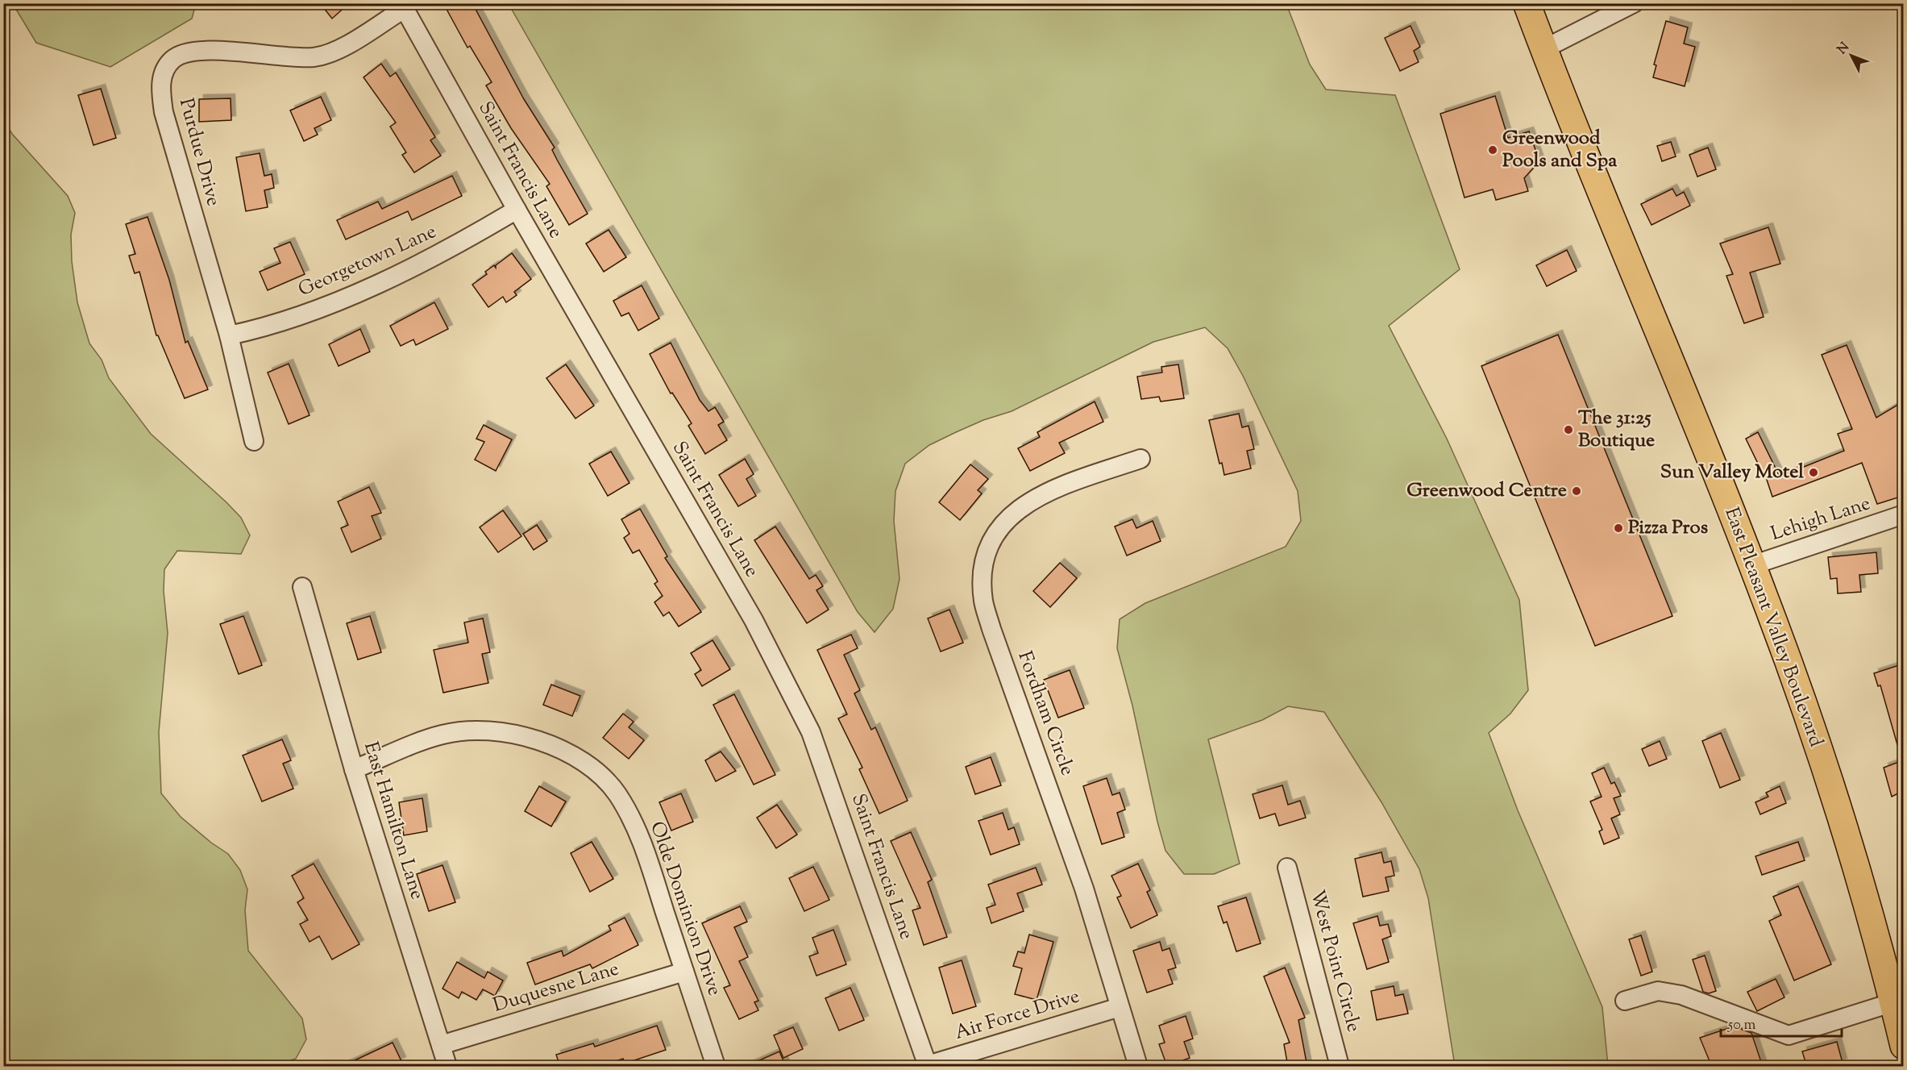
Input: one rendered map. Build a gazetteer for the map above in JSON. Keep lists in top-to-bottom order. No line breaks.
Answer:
{"streets":{"main road":["East Pleasant Valley Boulevard"],"street":["Purdue Drive","Saint Francis Lane","Georgetown Lane","Lehigh Lane","Fordham Circle","East Hamilton Lane","Olde Dominion Drive","West Point Circle","Duquesne Lane","Air Force Drive"]},"crossings":[["Purdue Drive","Saint Francis Lane"],["Purdue Drive","Georgetown Lane"],["Saint Francis Lane","Georgetown Lane"],["Saint Francis Lane","Air Force Drive"],["Lehigh Lane","East Pleasant Valley Boulevard"],["Fordham Circle","Air Force Drive"],["East Hamilton Lane","Olde Dominion Drive"],["East Hamilton Lane","Duquesne Lane"],["Olde Dominion Drive","Duquesne Lane"]],"places":["Greenwood Pools and Spa","The 31:25 Boutique","Sun Valley Motel","Greenwood Centre","Pizza Pros"],"scale_bar":"50 m","north":"top left"}
